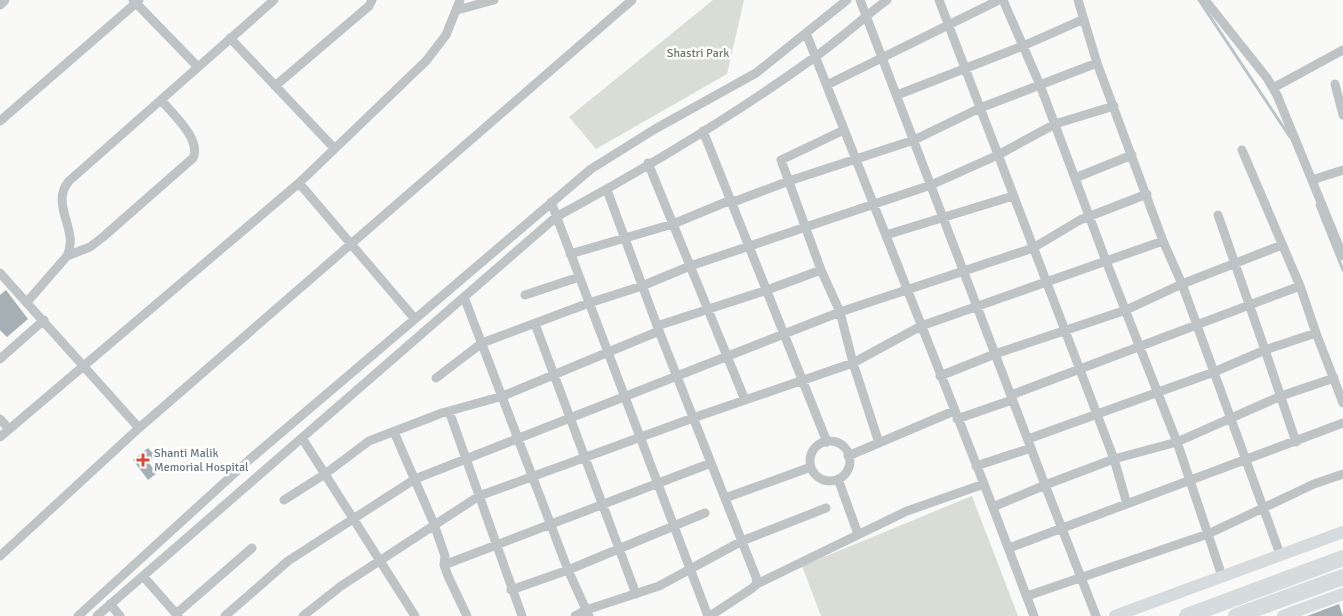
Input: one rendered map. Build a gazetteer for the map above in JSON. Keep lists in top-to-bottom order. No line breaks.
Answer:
{"parks":["Shastri Park"],"places":{"health":["Shanti Malik Memorial Hospital"]}}
